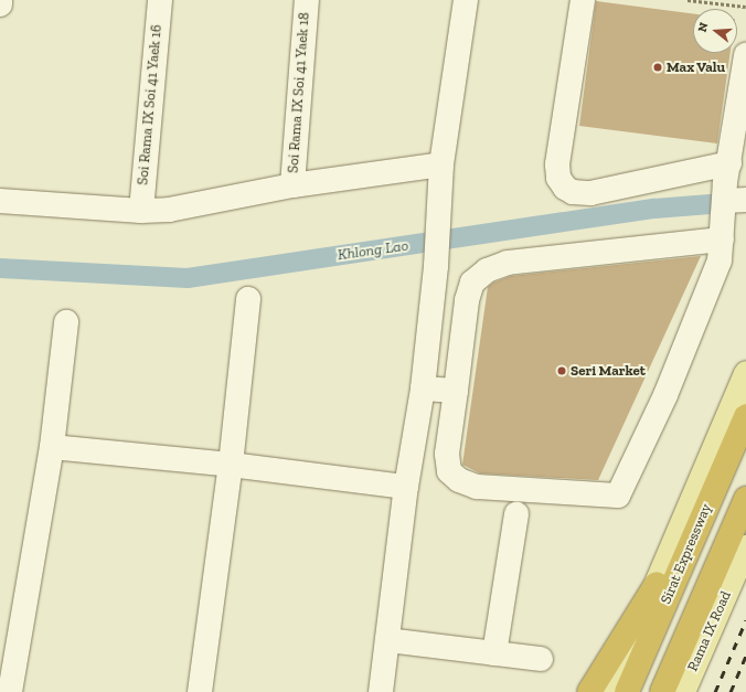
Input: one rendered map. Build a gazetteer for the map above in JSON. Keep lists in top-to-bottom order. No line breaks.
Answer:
{"streets":{"highway":["Sirat Expressway"],"main road":["Rama IX Road"],"street":["Soi Rama IX Soi 41 Yaek 18","Soi Rama IX Soi 41 Yaek 16"]},"water":["Khlong Lao"],"places":["Max Valu","Seri Market"],"north":"left"}
